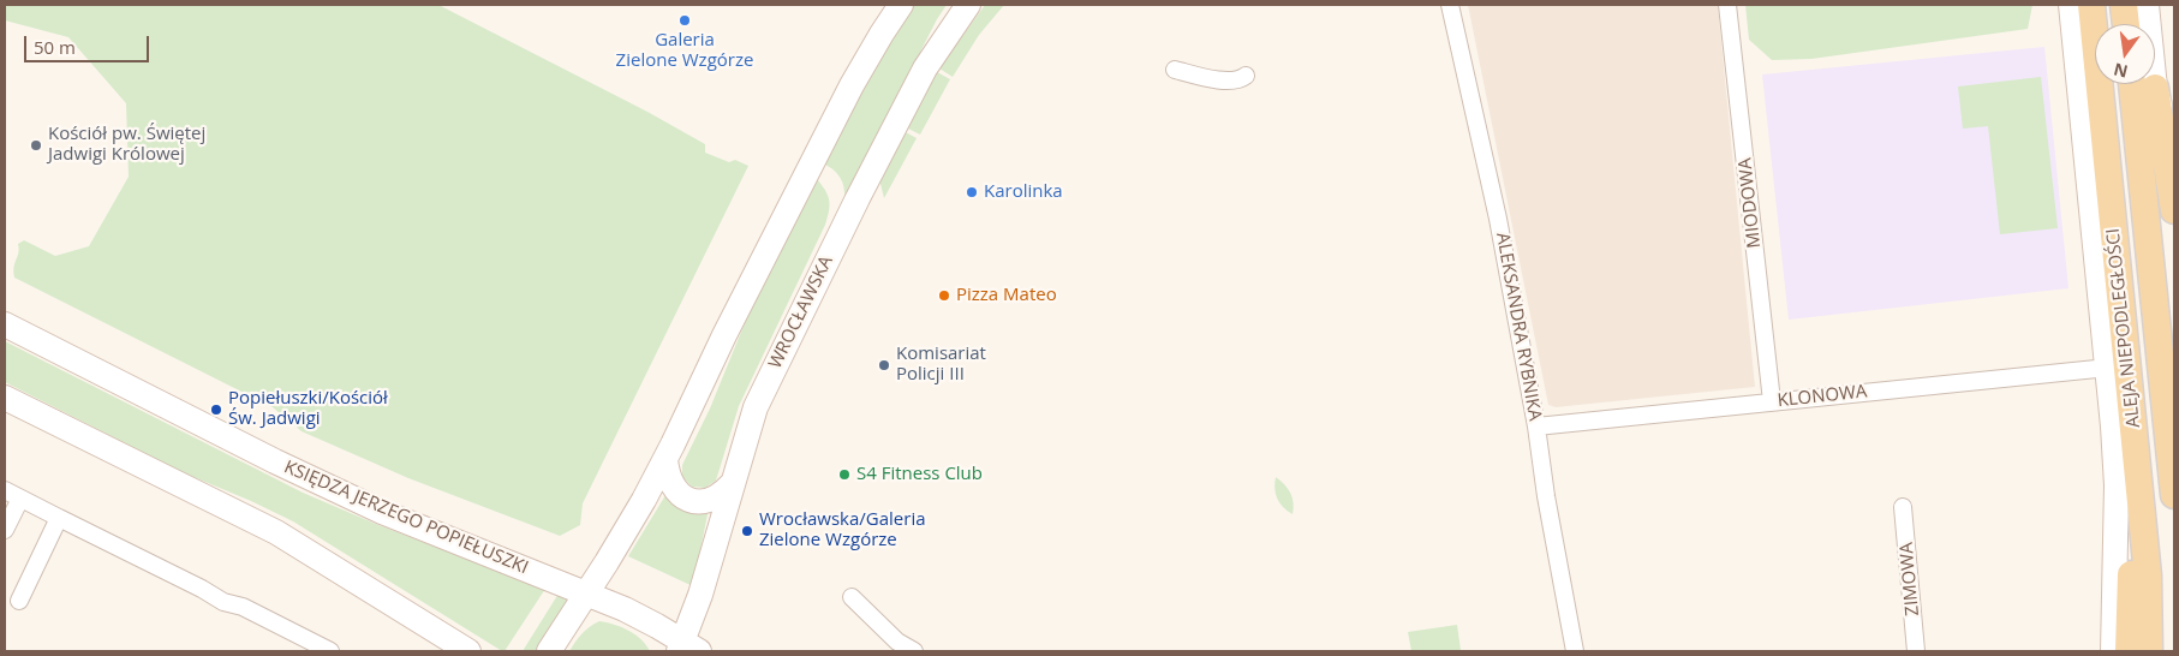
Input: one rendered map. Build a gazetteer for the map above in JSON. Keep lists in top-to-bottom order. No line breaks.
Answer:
{"streets":{"main road":["WROCŁAWSKA","ALEJA NIEPODLEGŁOŚCI","KSIĘDZA JERZEGO POPIEŁUSZKI"],"street":["MIODOWA","ALEKSANDRA RYBNIKA","KLONOWA","ZIMOWA"]},"crossings":[["MIODOWA","KLONOWA"],["WROCŁAWSKA","KSIĘDZA JERZEGO POPIEŁUSZKI"],["ALEKSANDRA RYBNIKA","KLONOWA"]],"places":["Galeria Zielone Wzgórze","Kościół pw. Świętej Jadwigi Królowej","Karolinka","Pizza Mateo","Komisariat Policji III","Popiełuszki/Kościół Św. Jadwigi","S4 Fitness Club","Wrocławska/Galeria Zielone Wzgórze"],"scale_bar":"50 m","north":"bottom"}
